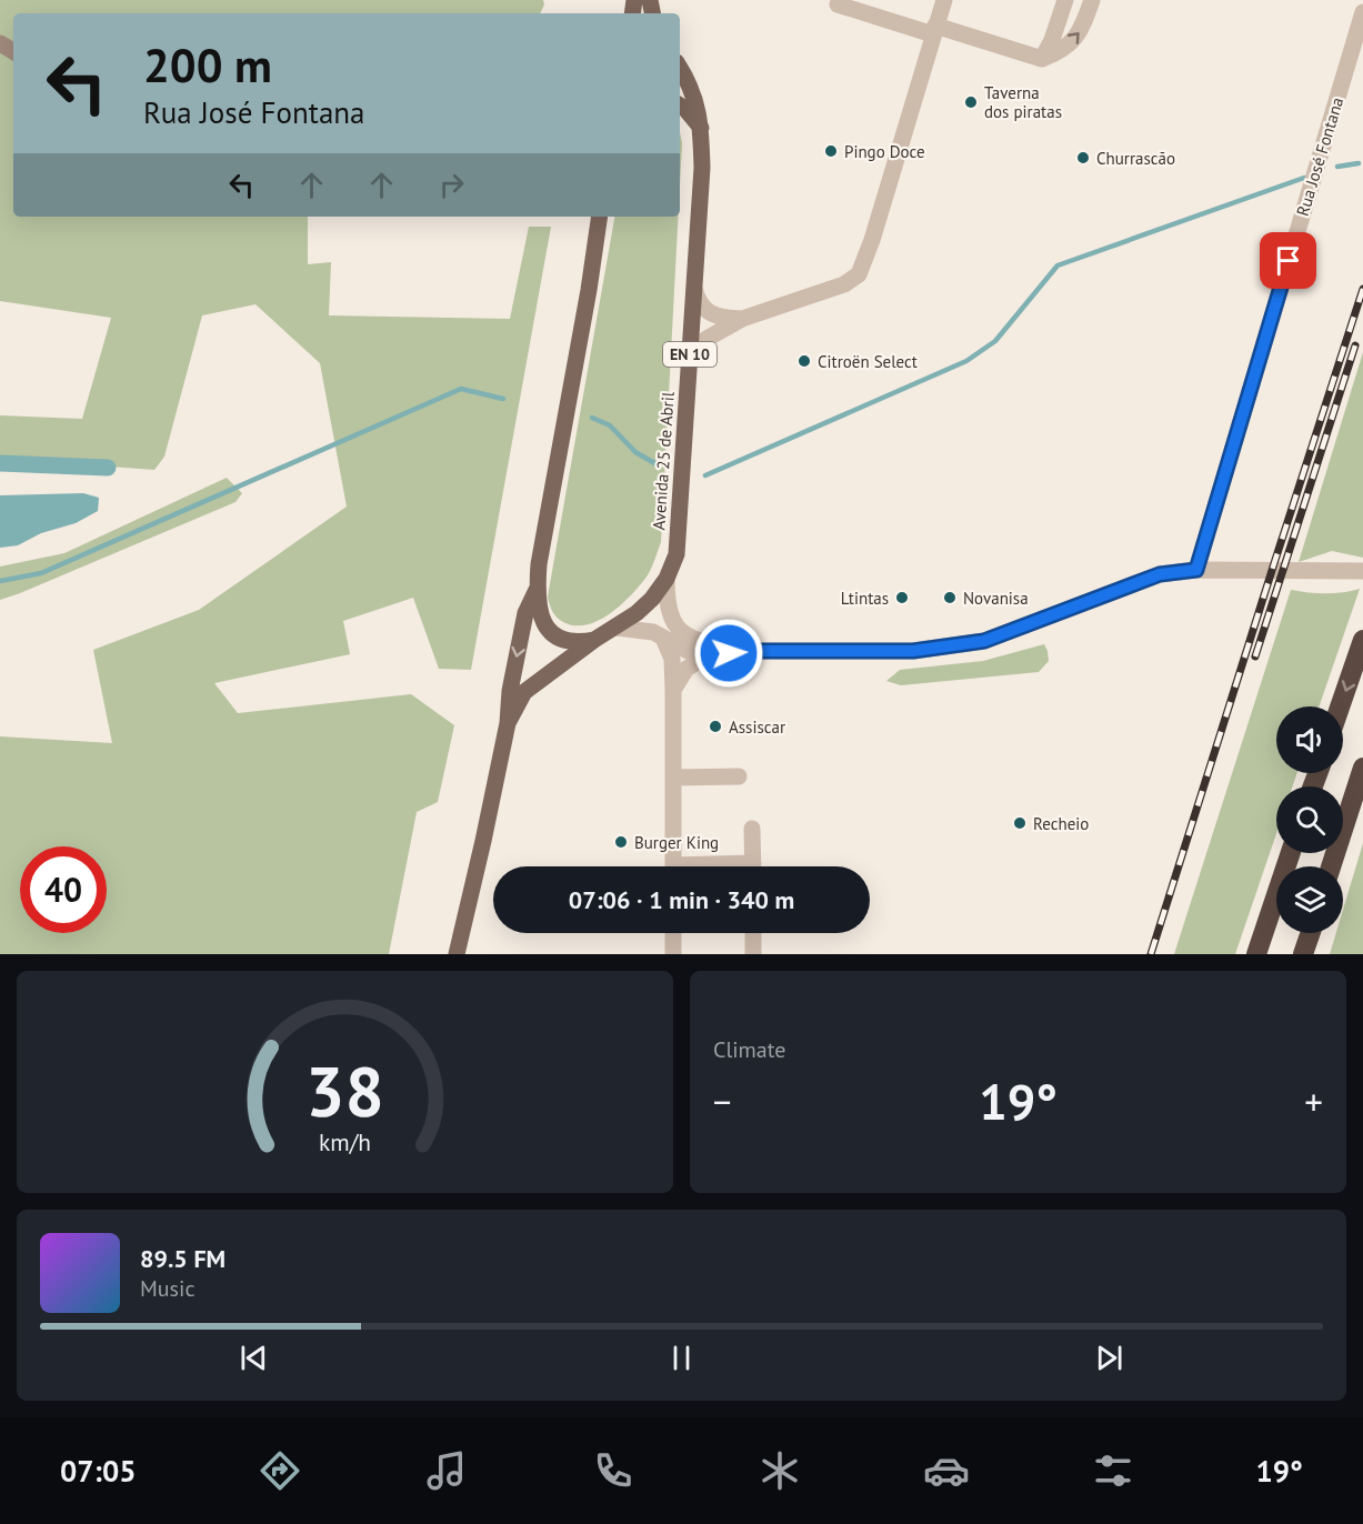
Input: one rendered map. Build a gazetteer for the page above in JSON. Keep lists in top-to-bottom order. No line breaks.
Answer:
{"streets":{"main road":["EN 10","Avenida 25 de Abril"],"street":["Rua José Fontana"]},"places":["Taverna dos piratas","Pingo Doce","Churrascão","Citroën Select","Ltintas","Novanisa","Assiscar","Recheio","Burger King"],"page":{"turn":["200 m","Rua José Fontana"],"limit":"40","trip":"07:06 · 1 min · 340 m","tile":"Climate","heat":["−","19°","+"],"song":["89.5 FM","Music"],"tabs":["07:05","19°"],"gauge":["38","km/h"]}}
